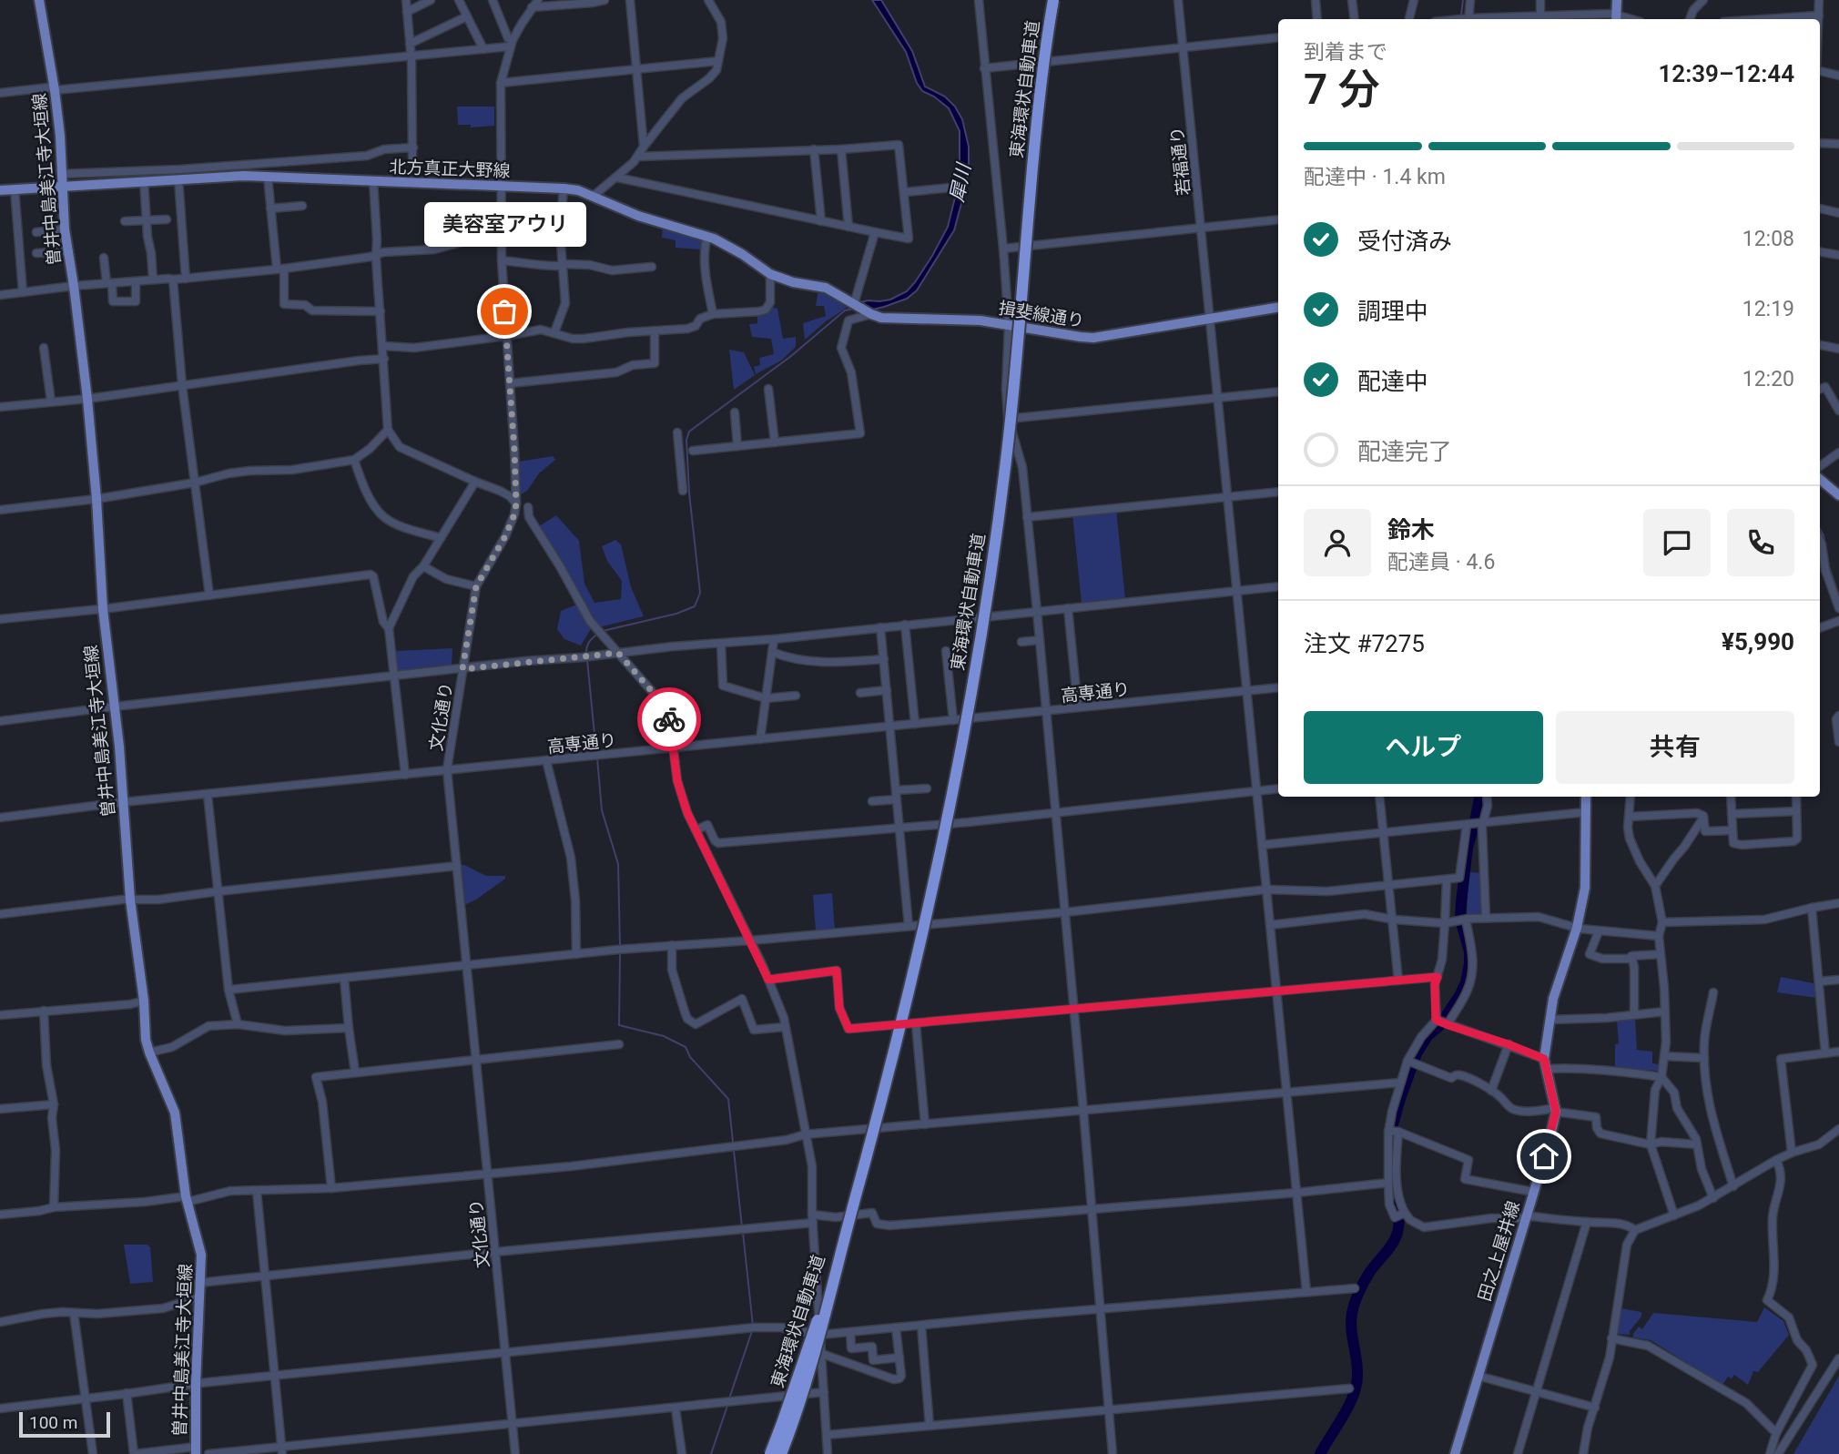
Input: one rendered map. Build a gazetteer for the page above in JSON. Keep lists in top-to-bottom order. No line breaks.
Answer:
{"streets":{"highway":["東海環状自動車道"],"main road":["北方真正大野線","曽井中島美江寺大垣線","揖斐線通り","田之上屋井線"],"street":["若福通り","高専通り","文化通り"]},"crossings":[["若福通り","揖斐線通り"],["若福通り","高専通り"],["北方真正大野線","曽井中島美江寺大垣線"],["北方真正大野線","揖斐線通り"],["北方真正大野線","文化通り"],["曽井中島美江寺大垣線","高専通り"],["高専通り","文化通り"]],"water":["犀川"],"places":["美容室アウリ"],"scale_bar":"100 m","page":{"heading":["7 分","到着まで","12:39–12:44"],"panel":["鈴木","配達員 · 4.6","注文 #7275","¥5,990"],"bar":"配達中 · 1.4 km","bubble":"美容室アウリ","list":[["受付済み","12:08"],["調理中","12:19"],["配達中","12:20"],"配達完了"],"buttons":["ヘルプ","共有"],"scale":"100 m"}}
